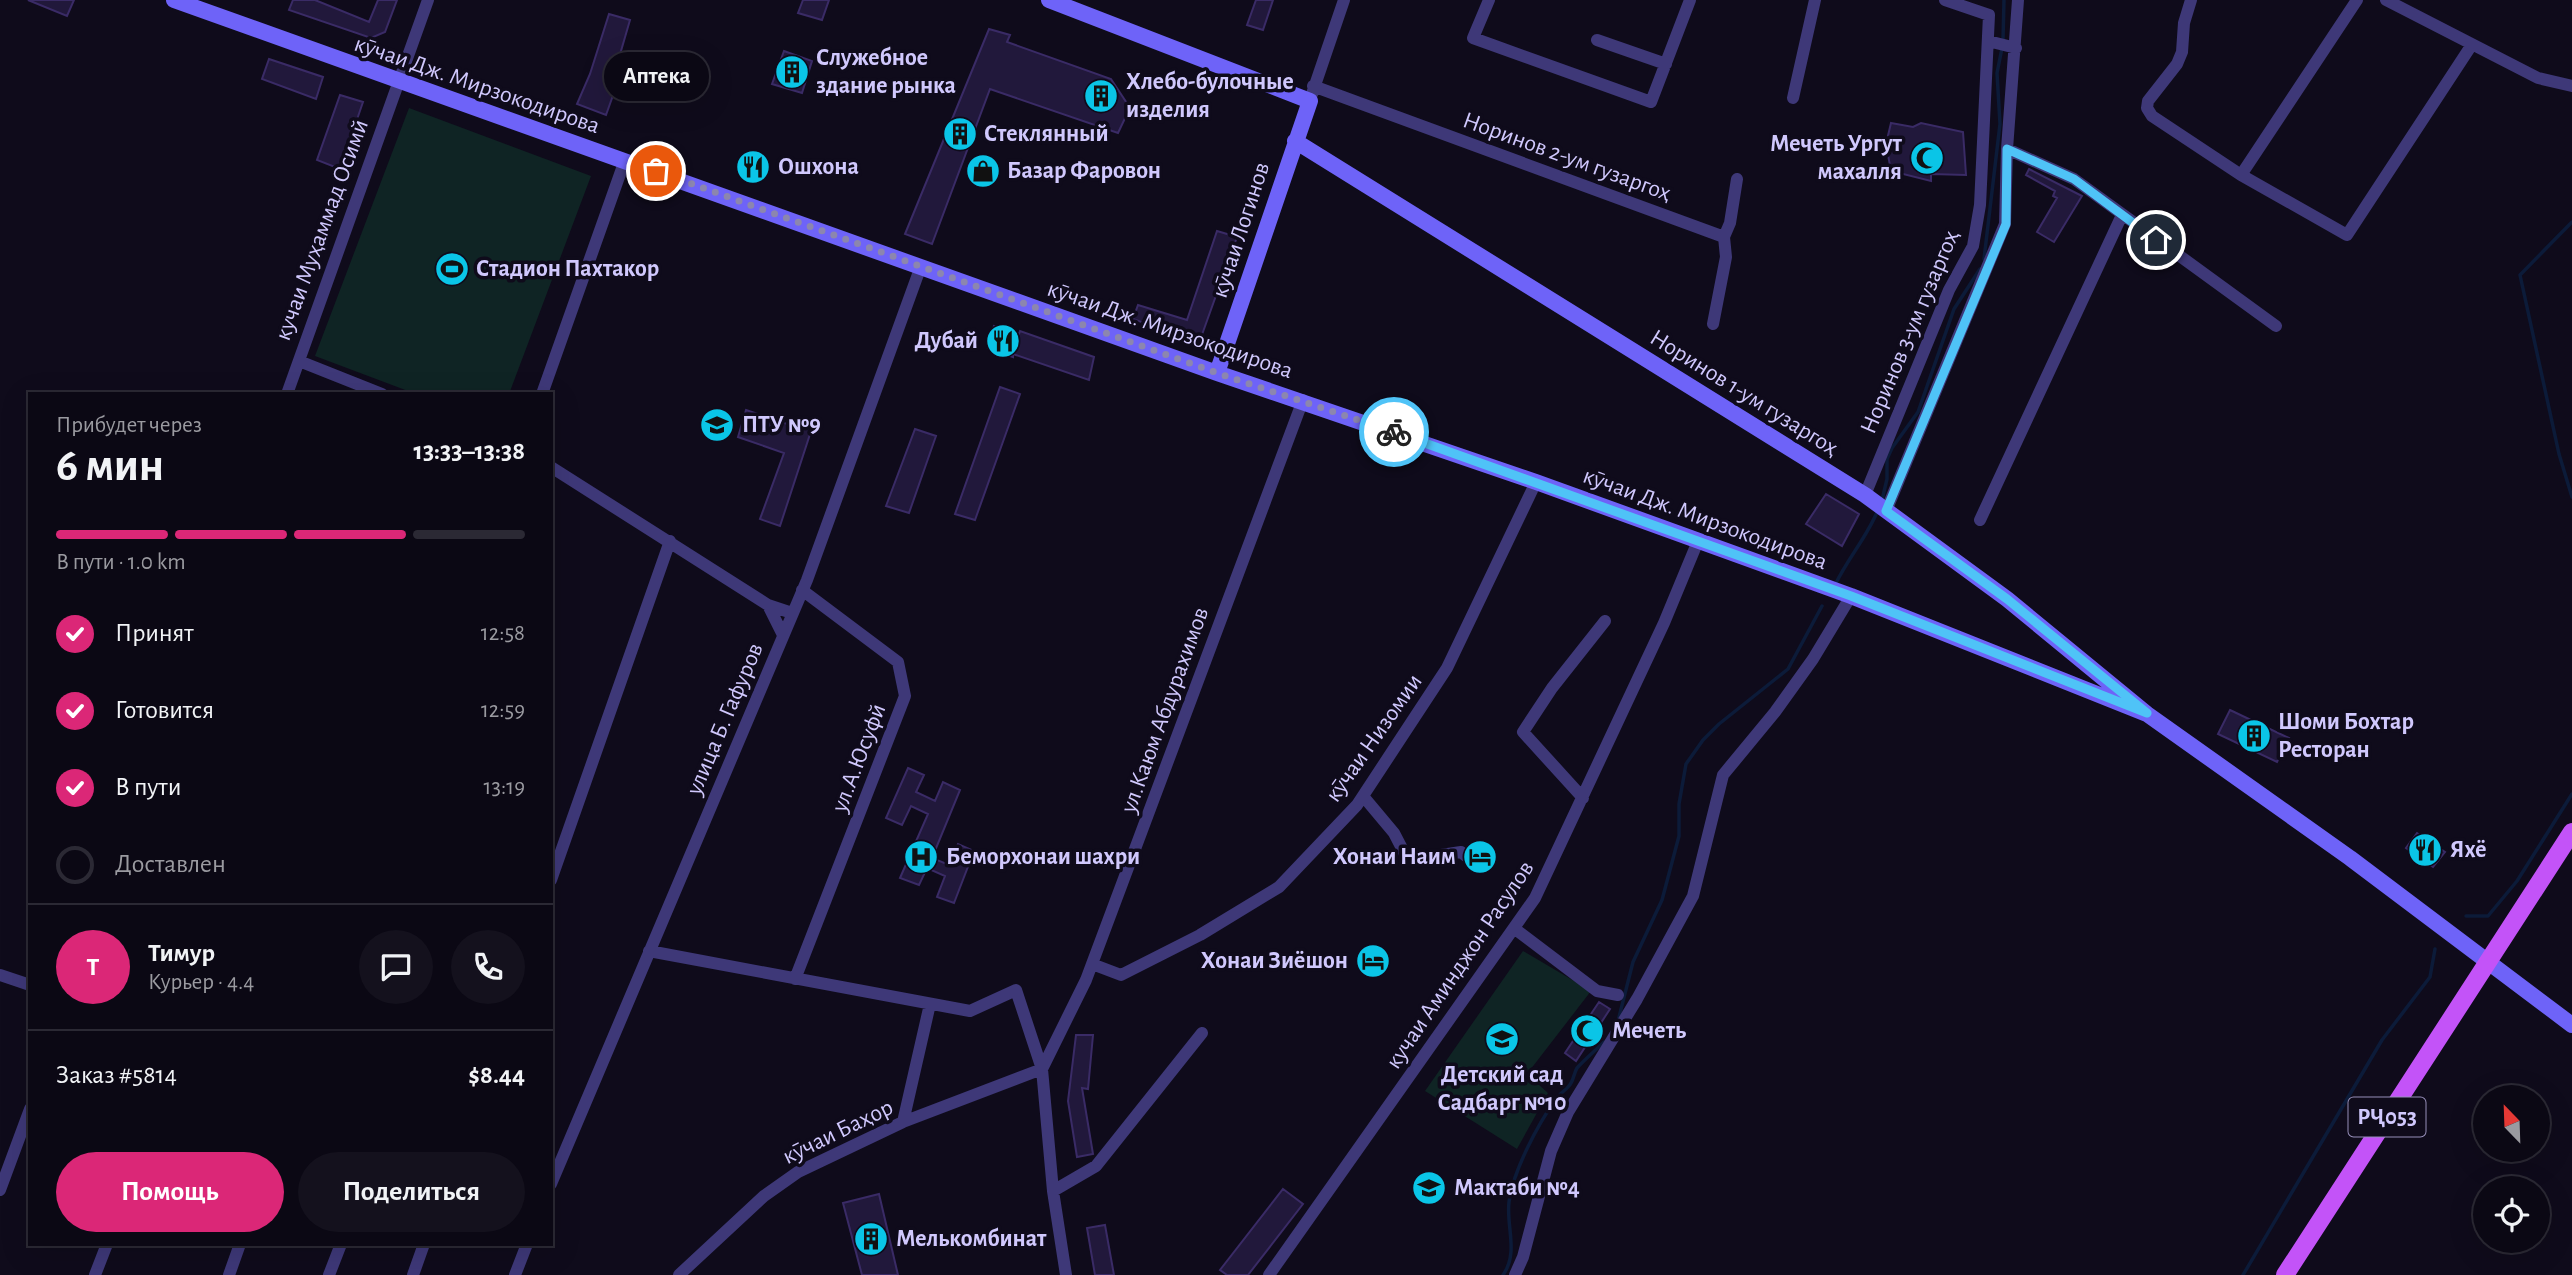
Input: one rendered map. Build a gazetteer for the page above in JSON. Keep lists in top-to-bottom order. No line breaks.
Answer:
{"streets":{"main road":["РҶ053"],"street":["кӯчаи Дж. Мирзокодирова","Норинов 2-ум гузаргоҳ","кучаи Муҳаммад Осимй","кӯчаи Логинов","Норинов 3-ум гузаргоҳ","Норинов 1-ум гузаргоҳ","ул.Каюм Абдурахимов","улица Б. Гафуров","кӯчаи Низомии","ул.А.Юсуфй","кучаи Аминджон Расулов","кӯчаи Баҳор"]},"crossings":[["кӯчаи Дж. Мирзокодирова","кучаи Муҳаммад Осимй"],["кӯчаи Дж. Мирзокодирова","кӯчаи Логинов"],["кӯчаи Дж. Мирзокодирова","Норинов 1-ум гузаргоҳ"],["кӯчаи Дж. Мирзокодирова","ул.Каюм Абдурахимов"],["кӯчаи Дж. Мирзокодирова","улица Б. Гафуров"],["кӯчаи Дж. Мирзокодирова","кӯчаи Низомии"],["кӯчаи Дж. Мирзокодирова","кучаи Аминджон Расулов"],["Норинов 2-ум гузаргоҳ","кӯчаи Логинов"],["кӯчаи Логинов","Норинов 1-ум гузаргоҳ"],["Норинов 3-ум гузаргоҳ","Норинов 1-ум гузаргоҳ"],["ул.Каюм Абдурахимов","кӯчаи Низомии"],["ул.Каюм Абдурахимов","кӯчаи Баҳор"],["улица Б. Гафуров","ул.А.Юсуфй"]],"places":{"building":["Служебное здание рынка","Хлебо-булочные изделия","Стеклянный","Шоми Бохтар Ресторан","Мелькомбинат"],"mosque":["Мечеть Ургут махалля","Мечеть"],"restaurant":["Ошхона","Дубай","Яхё"],"other":["Аптека"],"shop":["Базар Фаровон"],"sports":["Стадион Пахтакор"],"school or university":["ПТУ №9","Детский сад Садбарг №10","Мактаби №4"],"hospital":["Беморхонаи шахри"],"hotel":["Хонаи Наим","Хонаи Зиёшон"]},"north":"top left","page":{"bubble":"Аптека","heading":["6 мин","Прибудет через","13:33–13:38"],"panel":["Тимур","Курьер · 4.4","Заказ #5814","$8.44"],"bar":"В пути · 1.0 km","list":[["Принят","12:58"],["Готовится","12:59"],["В пути","13:19"],"Доставлен"],"round":"Т","buttons":["Помощь","Поделиться"]}}
